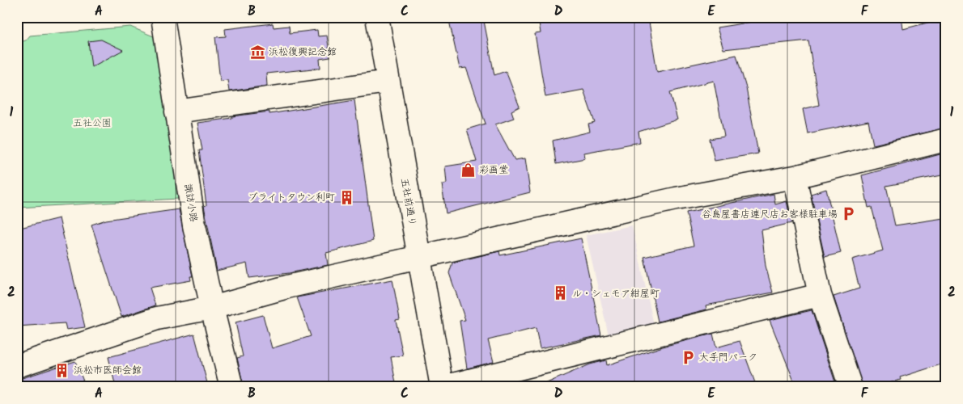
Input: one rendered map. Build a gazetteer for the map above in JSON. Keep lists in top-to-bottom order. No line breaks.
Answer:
{"streets":{"street":["五社前通り","諏訪小路"]},"parks":["五社公園"],"places":{"museum":["浜松復興記念館"],"shop":["彩画堂"],"building":["ブライトタウン利町","ル・シェモア紺屋町","浜松市医師会館"],"parking":["谷島屋書店連尺店お客様駐車場","大手門パーク"]},"grid":{"columns":["A","B","C","D","E","F"],"rows":["1","2"]}}
